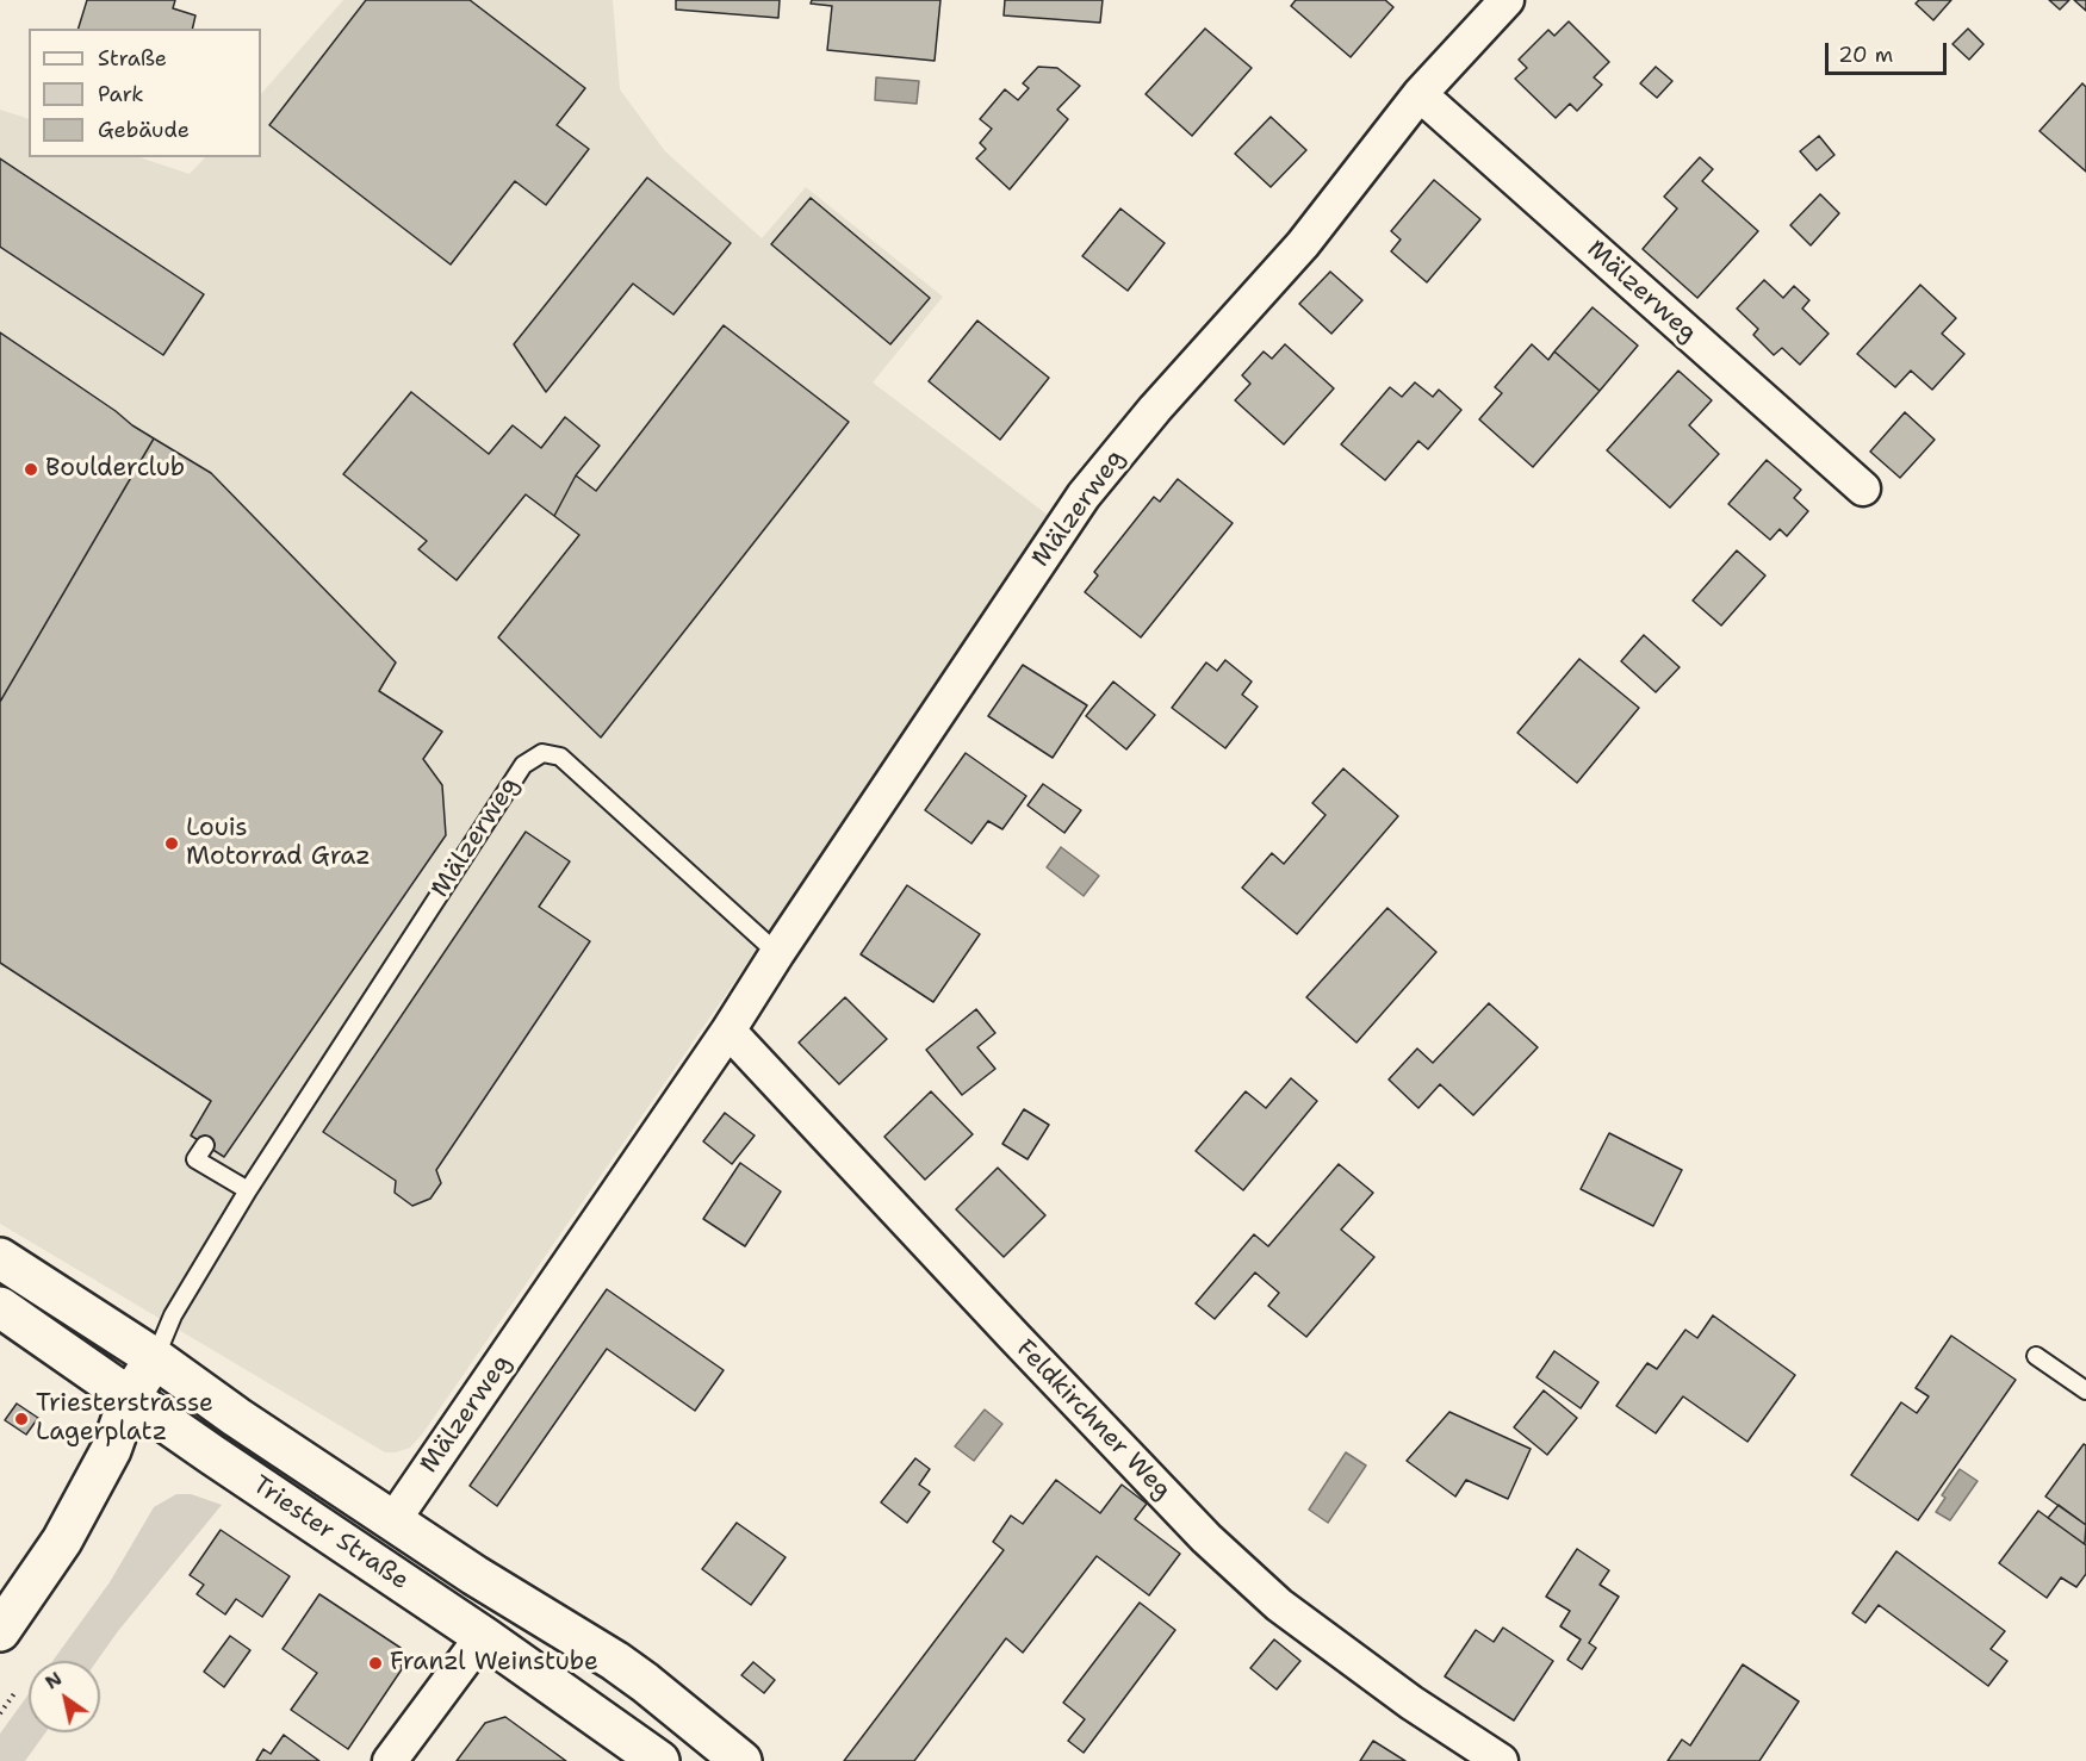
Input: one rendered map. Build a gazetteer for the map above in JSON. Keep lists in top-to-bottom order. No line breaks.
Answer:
{"streets":{"main road":["Triester Straße"],"street":["Mälzerweg","Feldkirchner Weg"]},"crossings":[["Mälzerweg","Feldkirchner Weg"],["Mälzerweg","Triester Straße"]],"places":["Boulderclub","Louis Motorrad Graz","Triesterstrasse Lagerplatz","Franzl Weinstube"],"legend":["Straße","Park","Gebäude"],"scale_bar":"20 m","north":"top left"}
